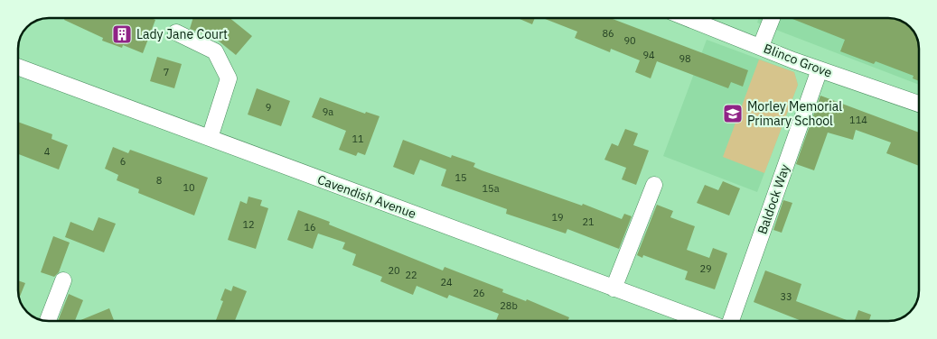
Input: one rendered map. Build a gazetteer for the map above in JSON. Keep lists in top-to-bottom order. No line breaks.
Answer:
{"streets":{"street":["Blinco Grove","Cavendish Avenue","Baldock Way"]},"crossings":[["Blinco Grove","Baldock Way"]],"places":{"building":["Lady Jane Court"],"school or university":["Morley Memorial Primary School"]},"house_numbers":["86","90","94","98","7","9","9a","114","11","4","6","15","8","10","15a","19","21","12","16","29","20","22","24","26","33","28b"]}
